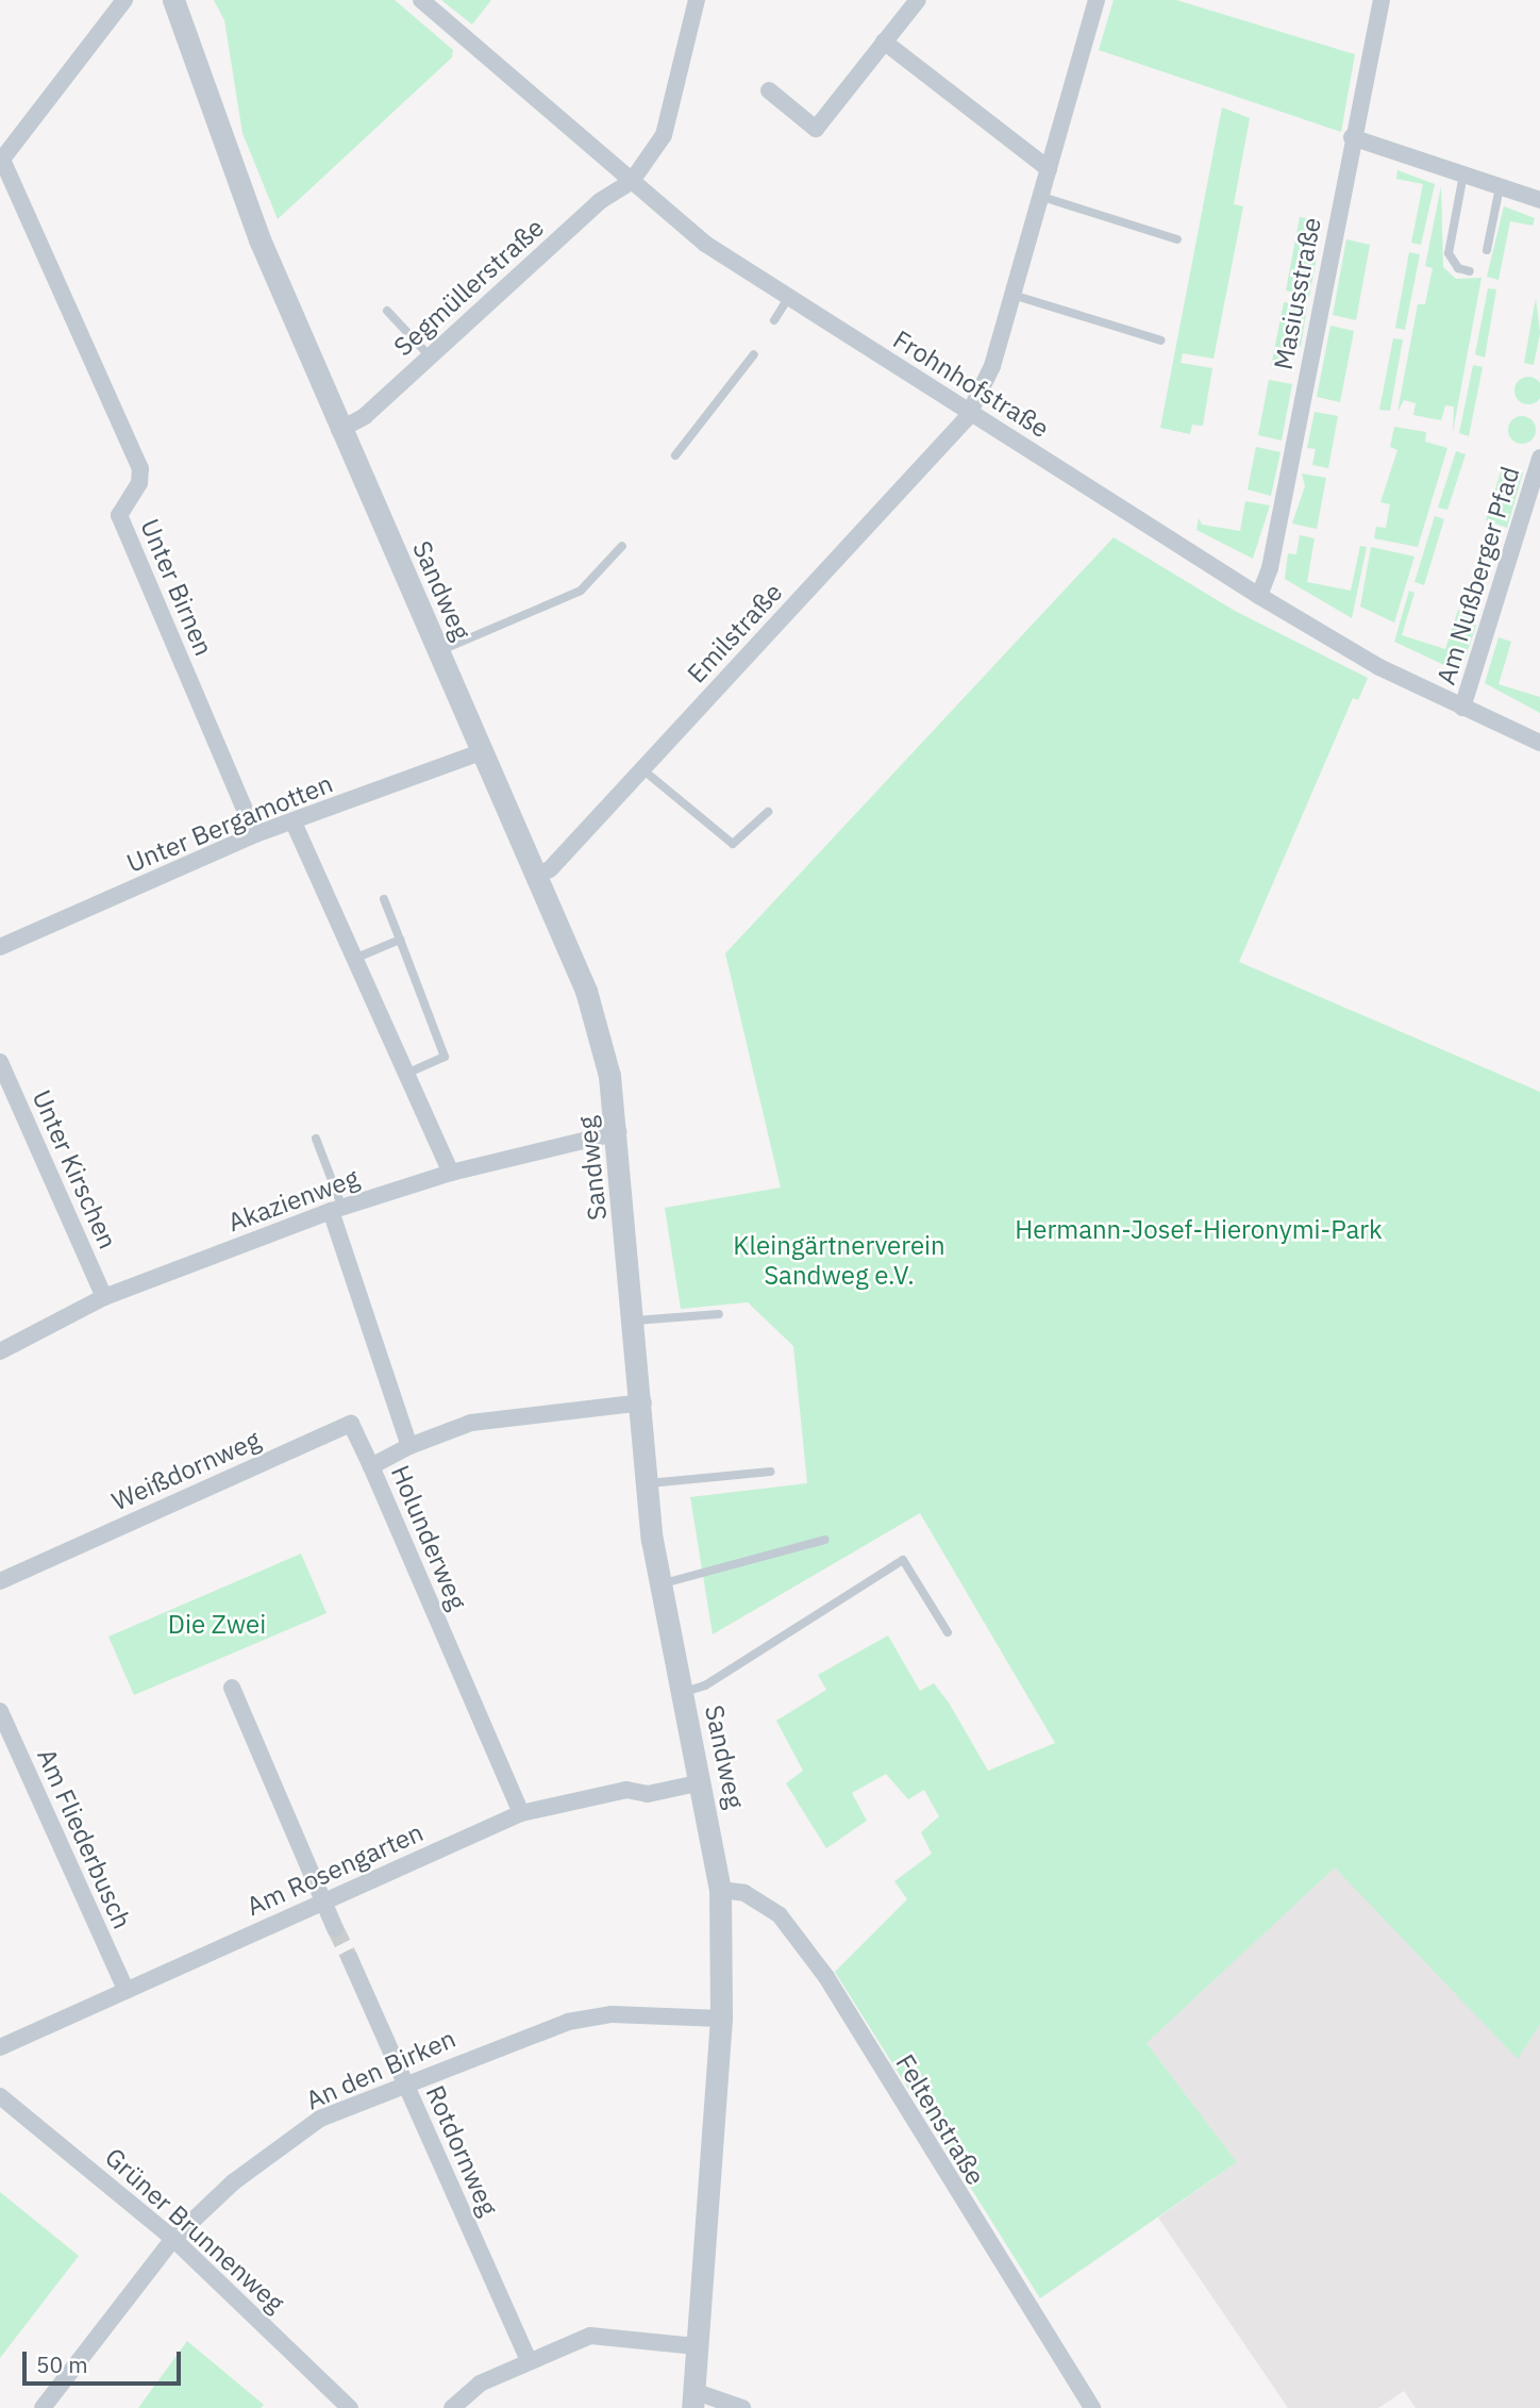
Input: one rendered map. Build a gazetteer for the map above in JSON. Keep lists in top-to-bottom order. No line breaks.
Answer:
{"streets":{"street":["Segmüllerstraße","Masiusstraße","Frohnhofstraße","Am Nußberger Pfad","Unter Birnen","Sandweg","Emilstraße","Unter Bergamotten","Unter Kirschen","Akazienweg","Weißdornweg","Holunderweg","Am Fliederbusch","Am Rosengarten","An den Birken","Feltenstraße","Rotdornweg","Grüner Brunnenweg"]},"crossings":[["Segmüllerstraße","Frohnhofstraße"],["Segmüllerstraße","Sandweg"],["Masiusstraße","Frohnhofstraße"],["Frohnhofstraße","Am Nußberger Pfad"],["Frohnhofstraße","Emilstraße"],["Unter Birnen","Unter Bergamotten"],["Sandweg","Emilstraße"],["Sandweg","Unter Bergamotten"],["Sandweg","Akazienweg"],["Sandweg","Am Rosengarten"],["Sandweg","An den Birken"],["Sandweg","Feltenstraße"],["Unter Kirschen","Akazienweg"],["Akazienweg","Holunderweg"],["Weißdornweg","Holunderweg"],["Holunderweg","Am Rosengarten"],["Am Fliederbusch","Am Rosengarten"],["An den Birken","Rotdornweg"],["An den Birken","Grüner Brunnenweg"]],"parks":["Hermann-Josef-Hieronymi-Park","Kleingärtnerverein Sandweg e.V.","Die Zwei"],"scale_bar":"50 m"}
